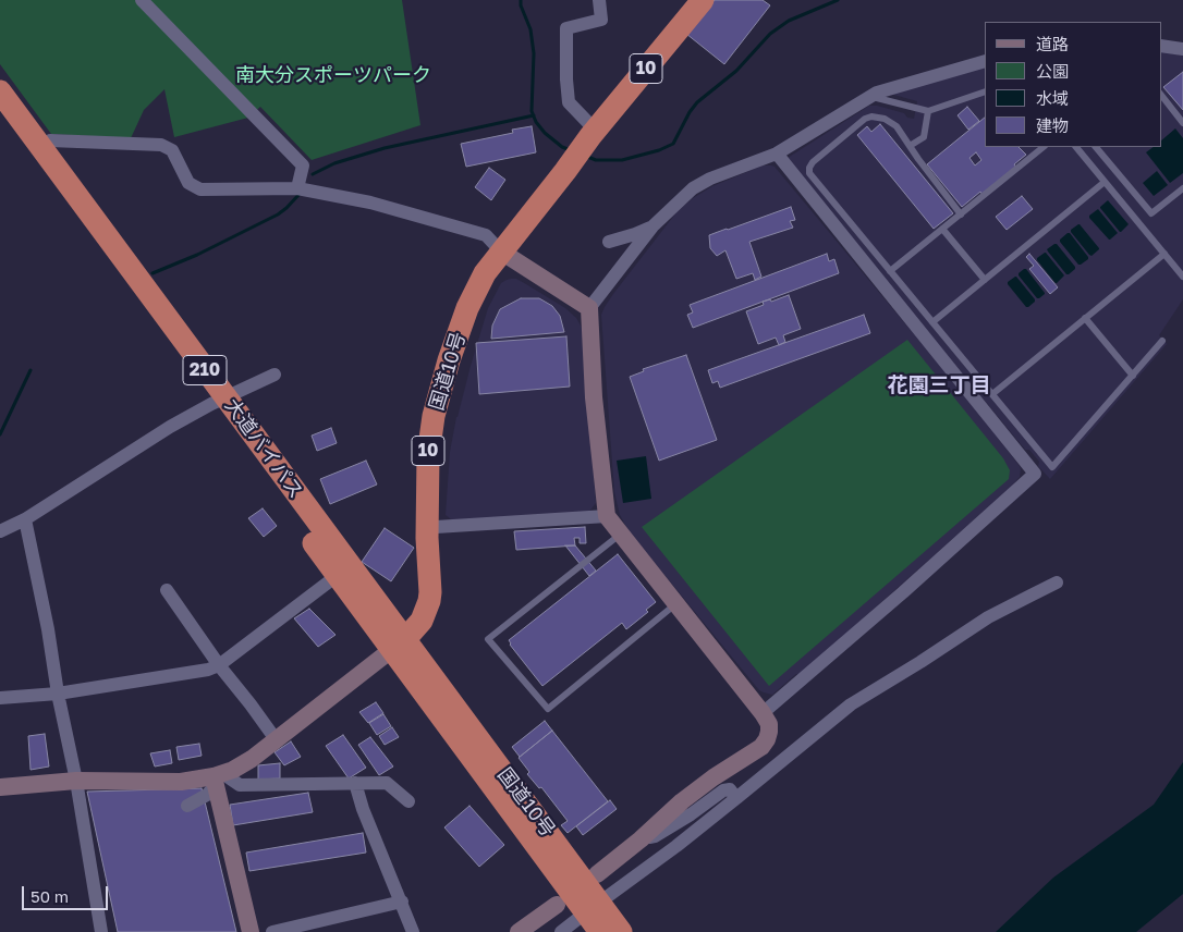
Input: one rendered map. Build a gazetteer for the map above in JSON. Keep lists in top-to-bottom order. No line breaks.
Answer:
{"streets":{"highway":["10","210","国道10号","大道バイパス"]},"crossings":[["国道10号","大道バイパス"]],"districts":["花園三丁目"],"parks":["南大分スポーツパーク"],"legend":["道路","公園","水域","建物"],"scale_bar":"50 m"}
